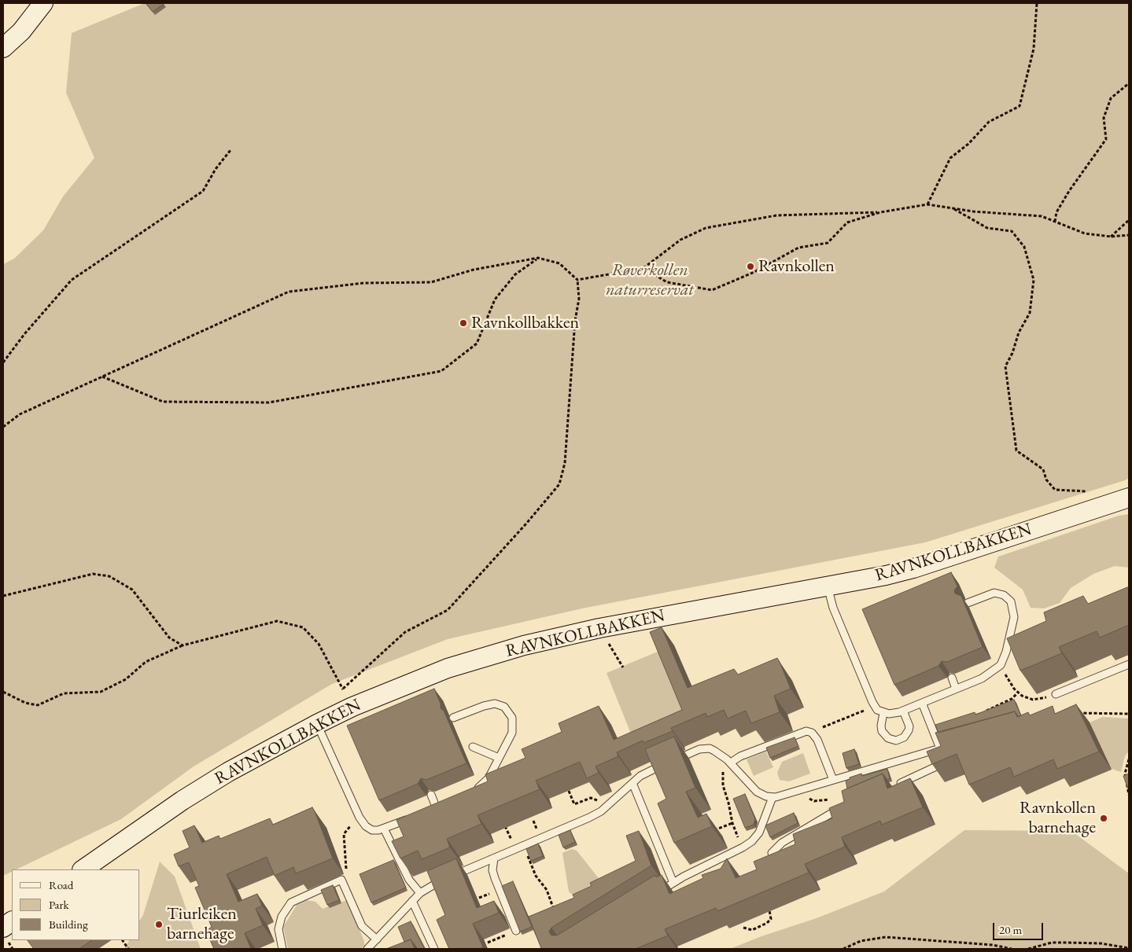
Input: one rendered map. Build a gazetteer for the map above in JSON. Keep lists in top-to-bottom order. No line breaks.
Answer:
{"streets":{"street":["RAVNKOLLBAKKEN"]},"parks":["Røverkollen naturreservat"],"places":["Ravnkollen","Ravnkollbakken","Ravnkollen barnehage","Tiurleiken barnehage"],"legend":["Road","Park","Building"],"scale_bar":"20 m"}
